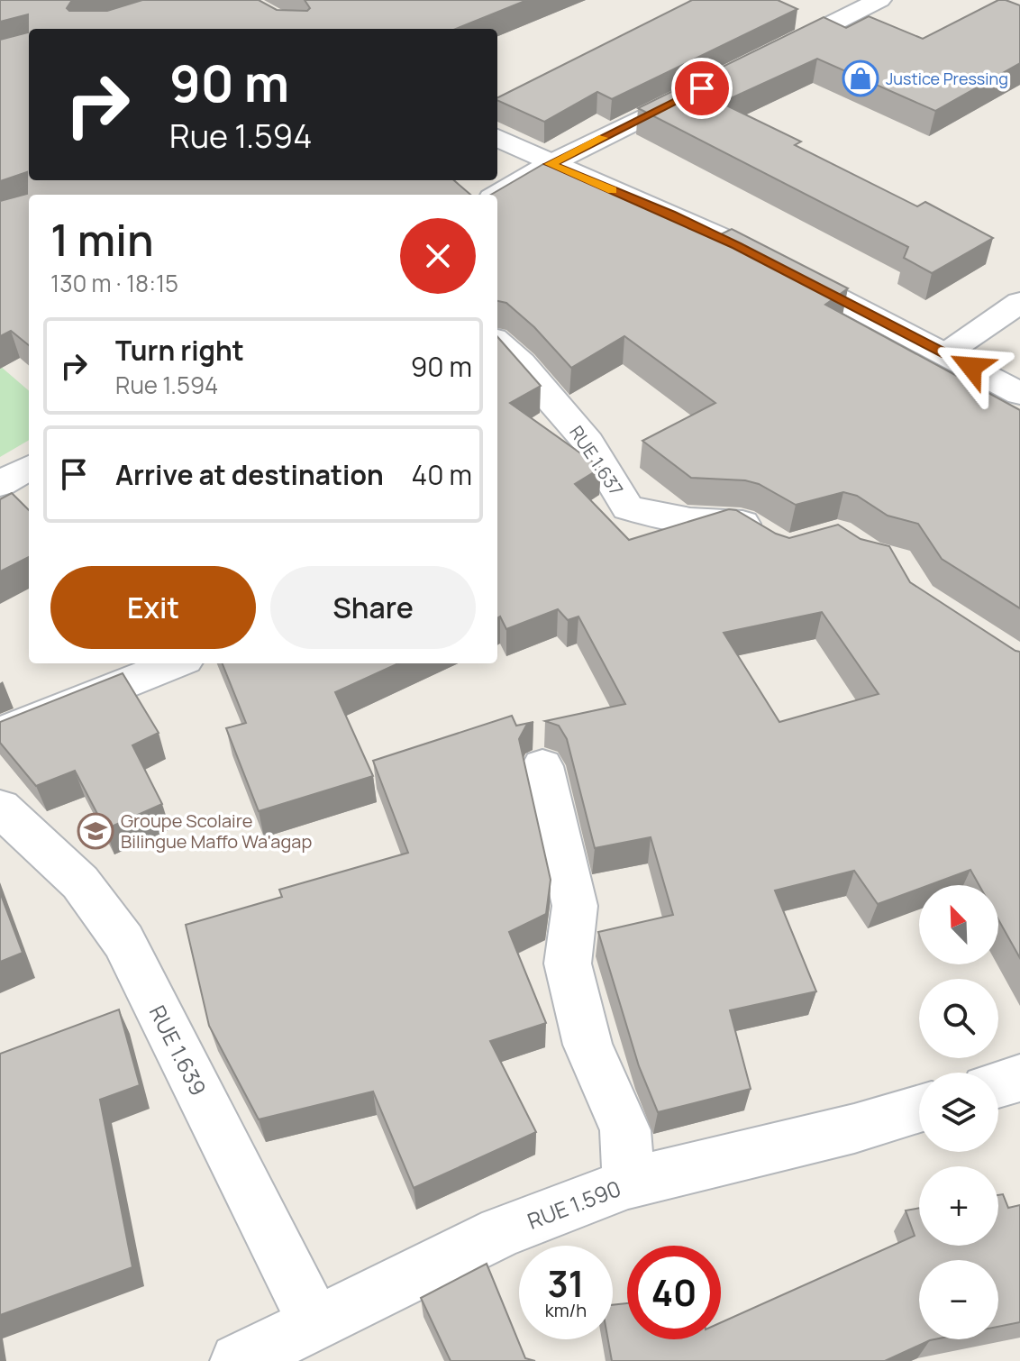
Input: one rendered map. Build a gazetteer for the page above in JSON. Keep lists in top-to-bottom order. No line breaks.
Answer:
{"streets":{"street":["RUE 1.637","RUE 1.639","RUE 1.590"]},"crossings":[["RUE 1.639","RUE 1.590"]],"places":{"shop":["Justice Pressing"],"school or university":["Groupe Scolaire Bilingue Maffo Wa'agap"]},"north":"top left","page":{"turn":["90 m","Rue 1.594"],"heading":["1 min","130 m · 18:15"],"list":[{"name":"Turn right","note":"Rue 1.594","value":"90 m"},{"name":"Arrive at destination","value":"40 m"}],"buttons":["Exit","Share"],"map_buttons":["+","−"],"speed":"31 km/h","limit":"40"}}
